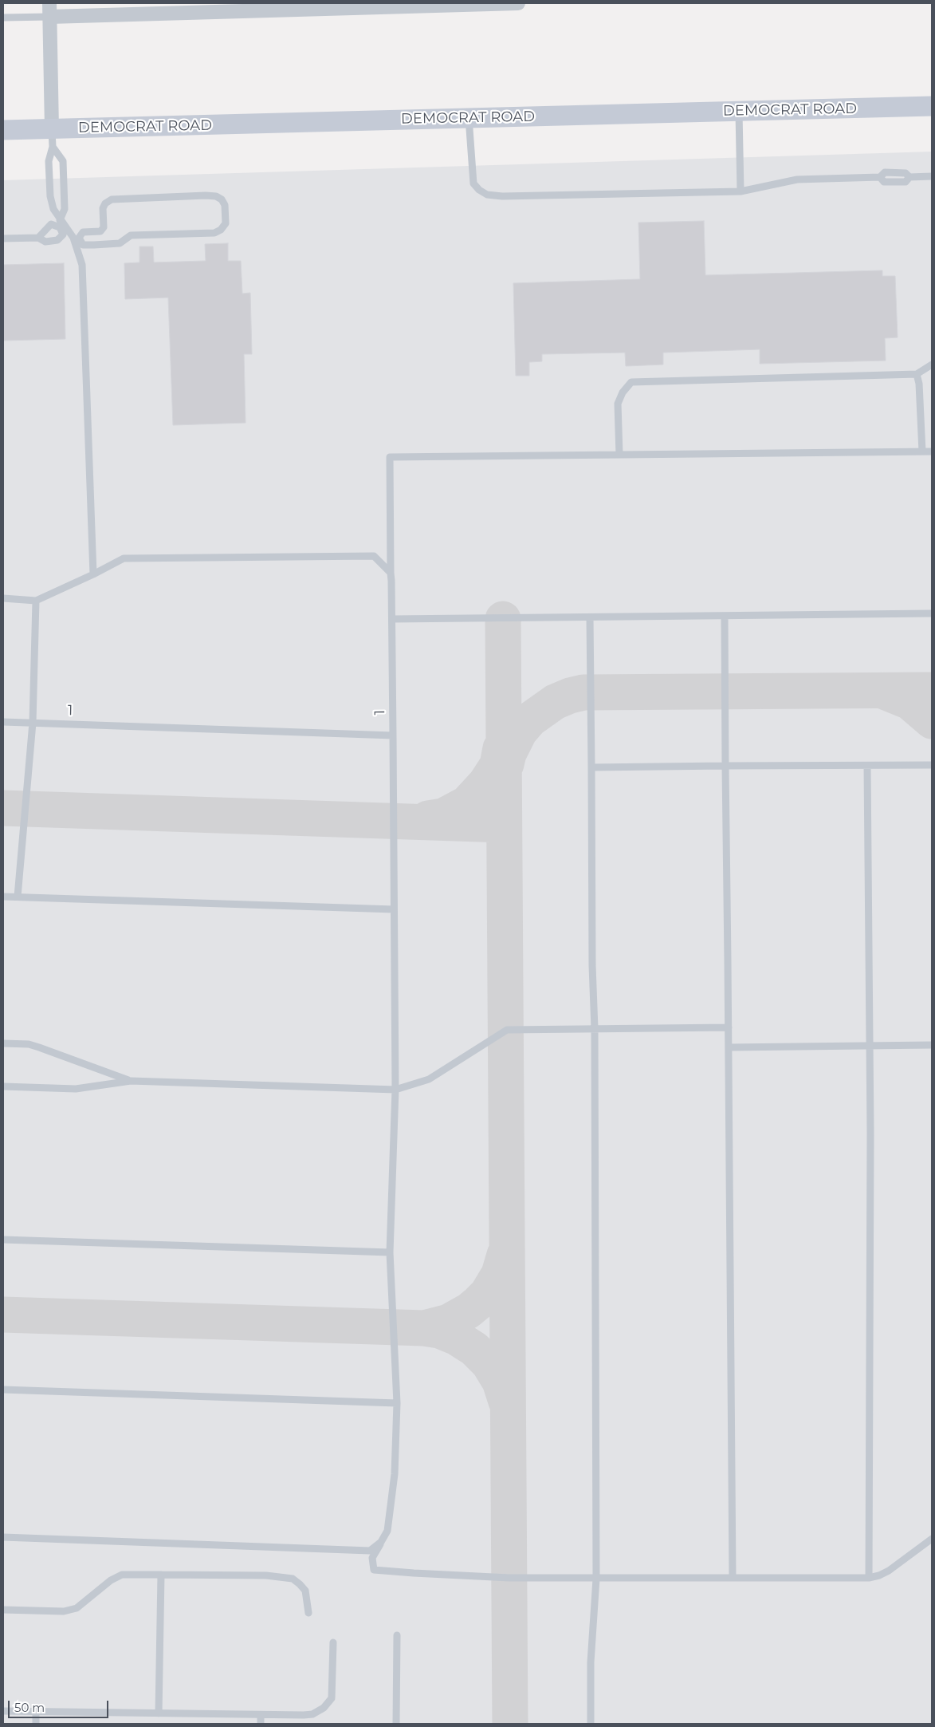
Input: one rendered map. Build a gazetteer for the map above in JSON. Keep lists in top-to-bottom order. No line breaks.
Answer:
{"streets":{"main road":["DEMOCRAT ROAD"],"lane":["1"]},"scale_bar":"50 m"}
